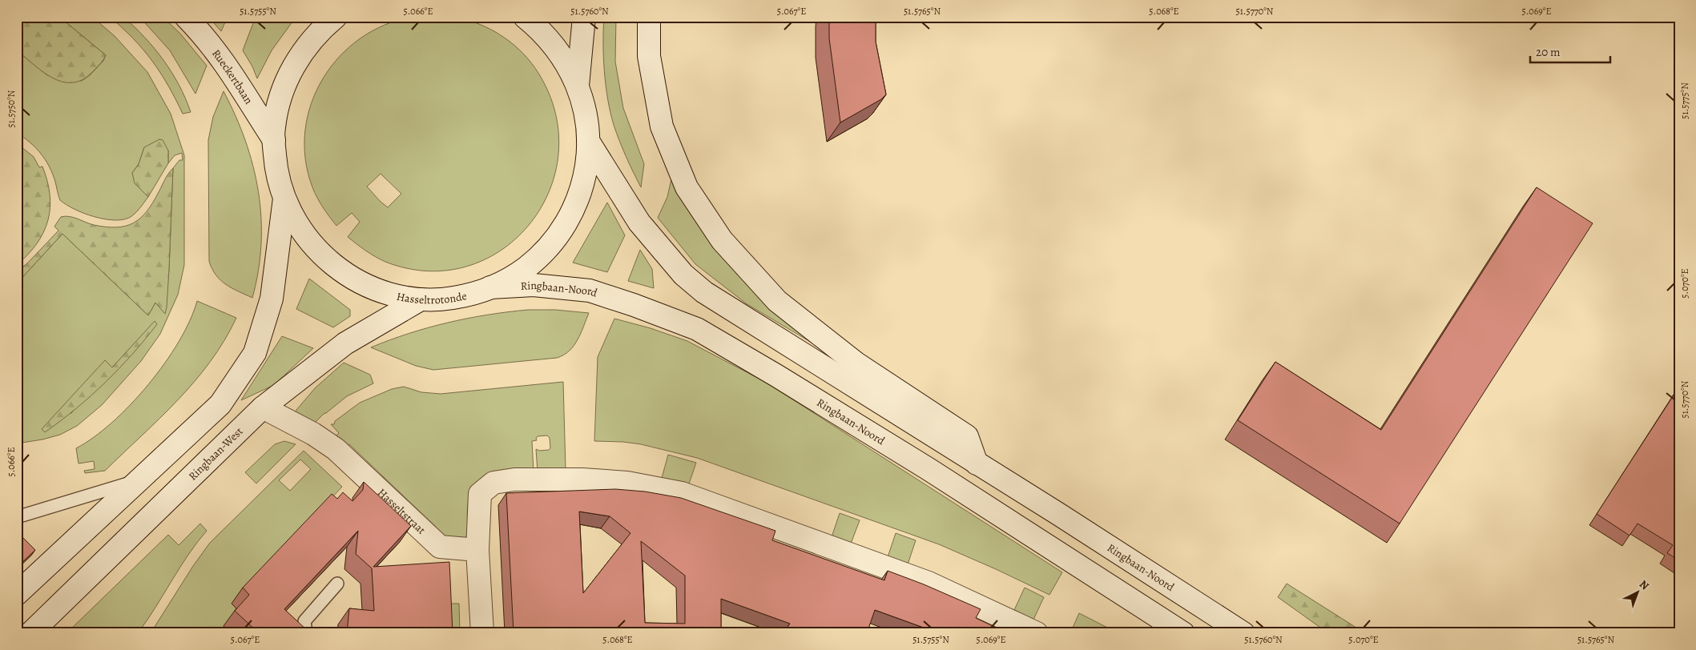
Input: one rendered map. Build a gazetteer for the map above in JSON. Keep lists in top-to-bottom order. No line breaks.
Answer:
{"streets":{"main road":["Rueckertbaan","Ringbaan-Noord","Hasseltrotonde","Ringbaan-West","Hasseltstraat"]},"crossings":[["Rueckertbaan","Hasseltrotonde"],["Ringbaan-Noord","Hasseltrotonde"],["Hasseltrotonde","Ringbaan-West"],["Ringbaan-West","Hasseltstraat"]],"scale_bar":"20 m","north":"top right","coordinates":["51.5755°N","5.066°E","51.5760°N","5.067°E","51.5765°N","5.068°E","51.5770°N","5.069°E","51.5775°N","51.5750°N","5.070°E"]}
